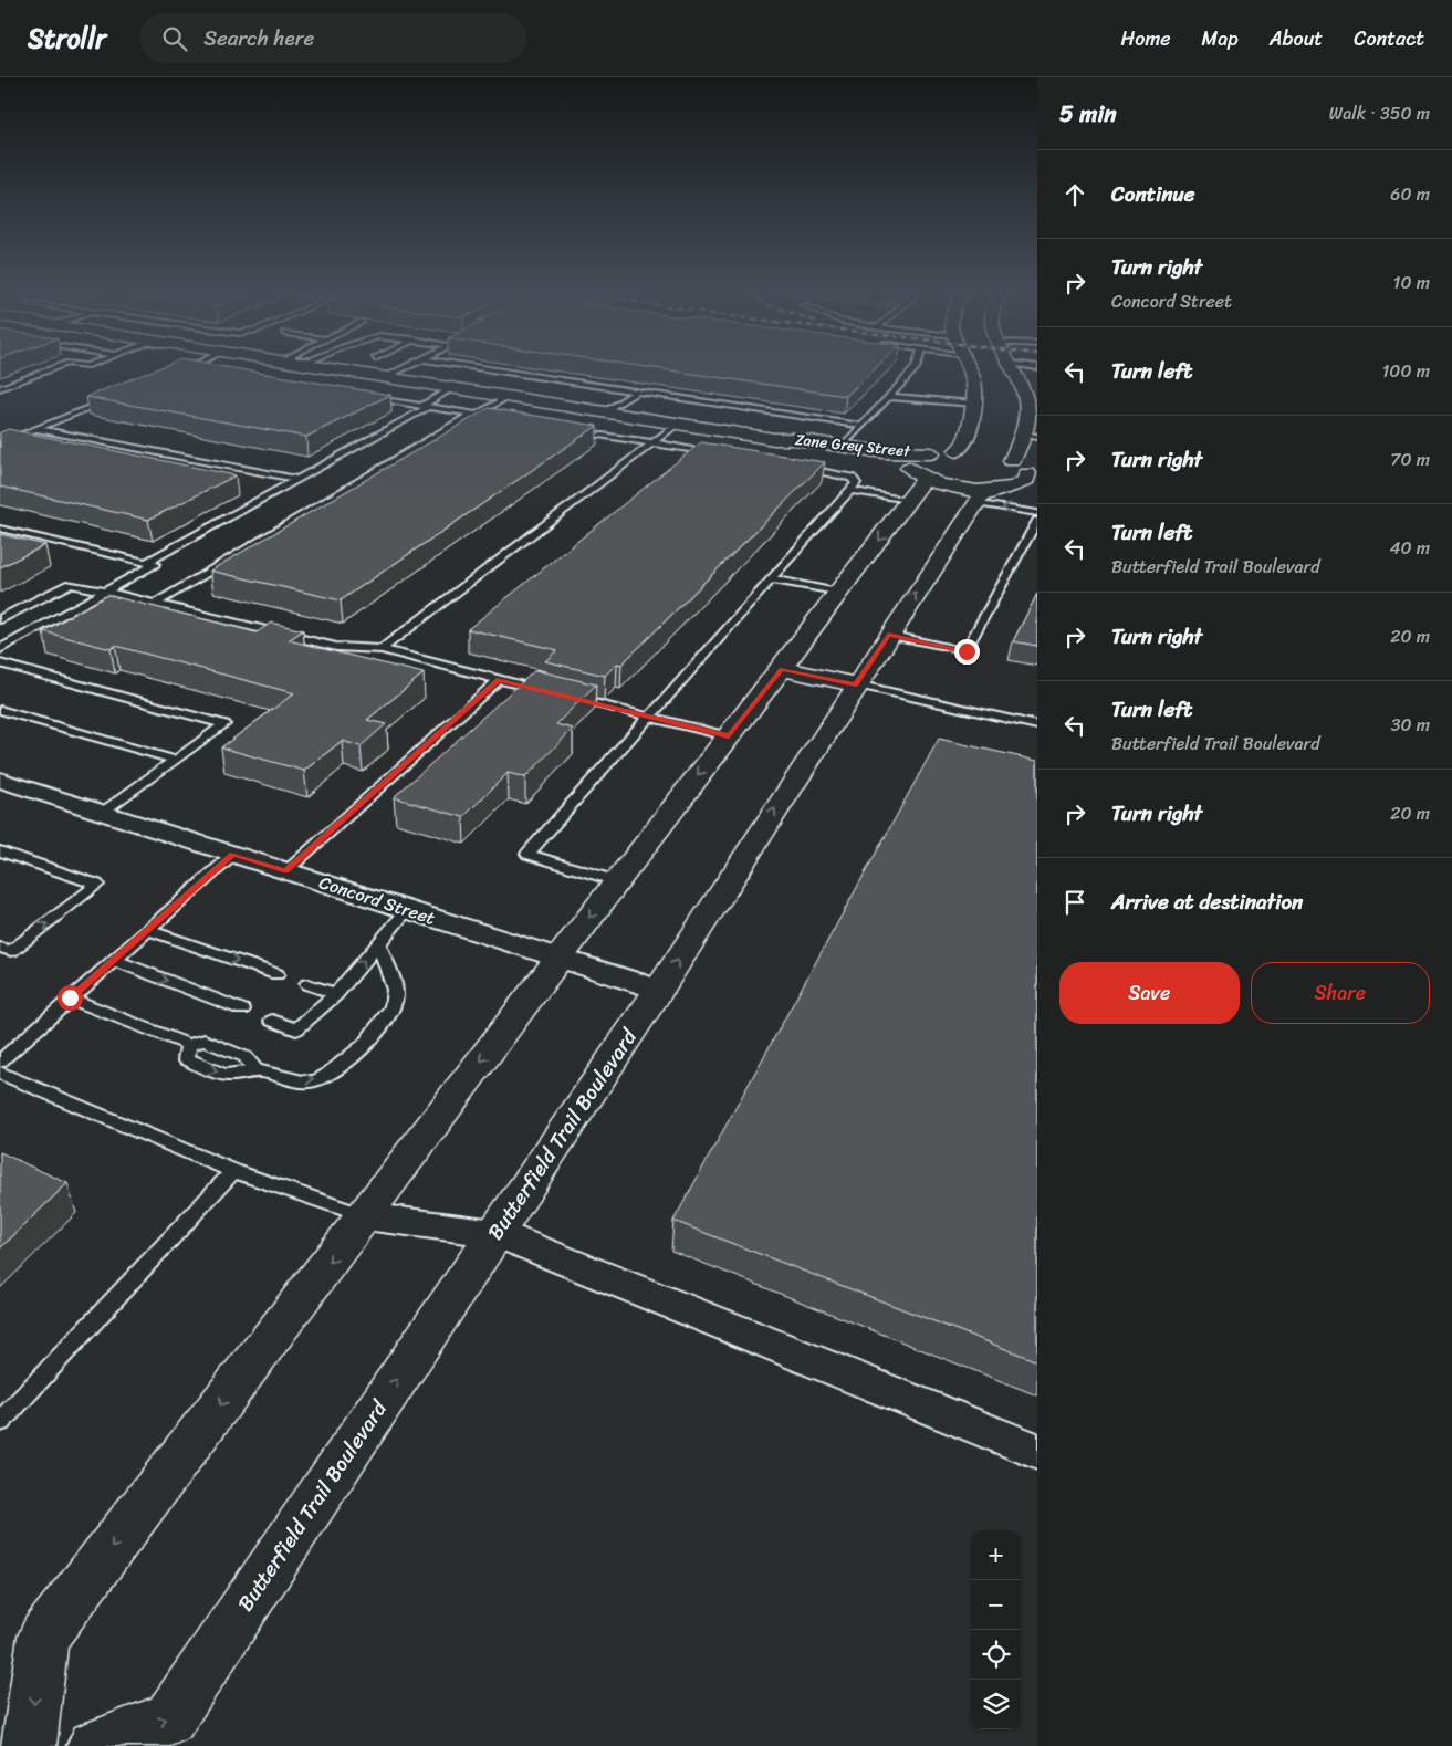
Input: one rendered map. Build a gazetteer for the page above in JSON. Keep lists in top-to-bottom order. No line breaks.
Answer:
{"streets":{"street":["Zane Grey Street","Concord Street","Butterfield Trail Boulevard"]},"crossings":[["Concord Street","Butterfield Trail Boulevard"]],"page":{"header":"Strollr","search":"Search here","nav":["Home","Map","About","Contact"],"heading":["5 min","Walk · 350 m"],"list":[["Continue","60 m"],["Turn right","Concord Street","10 m"],["Turn left","100 m"],["Turn right","70 m"],["Turn left","Butterfield Trail Boulevard","40 m"],["Turn right","20 m"],["Turn left","Butterfield Trail Boulevard","30 m"],["Turn right","20 m"],"Arrive at destination"],"buttons":["Save","Share"],"map_buttons":["+","−"]}}
